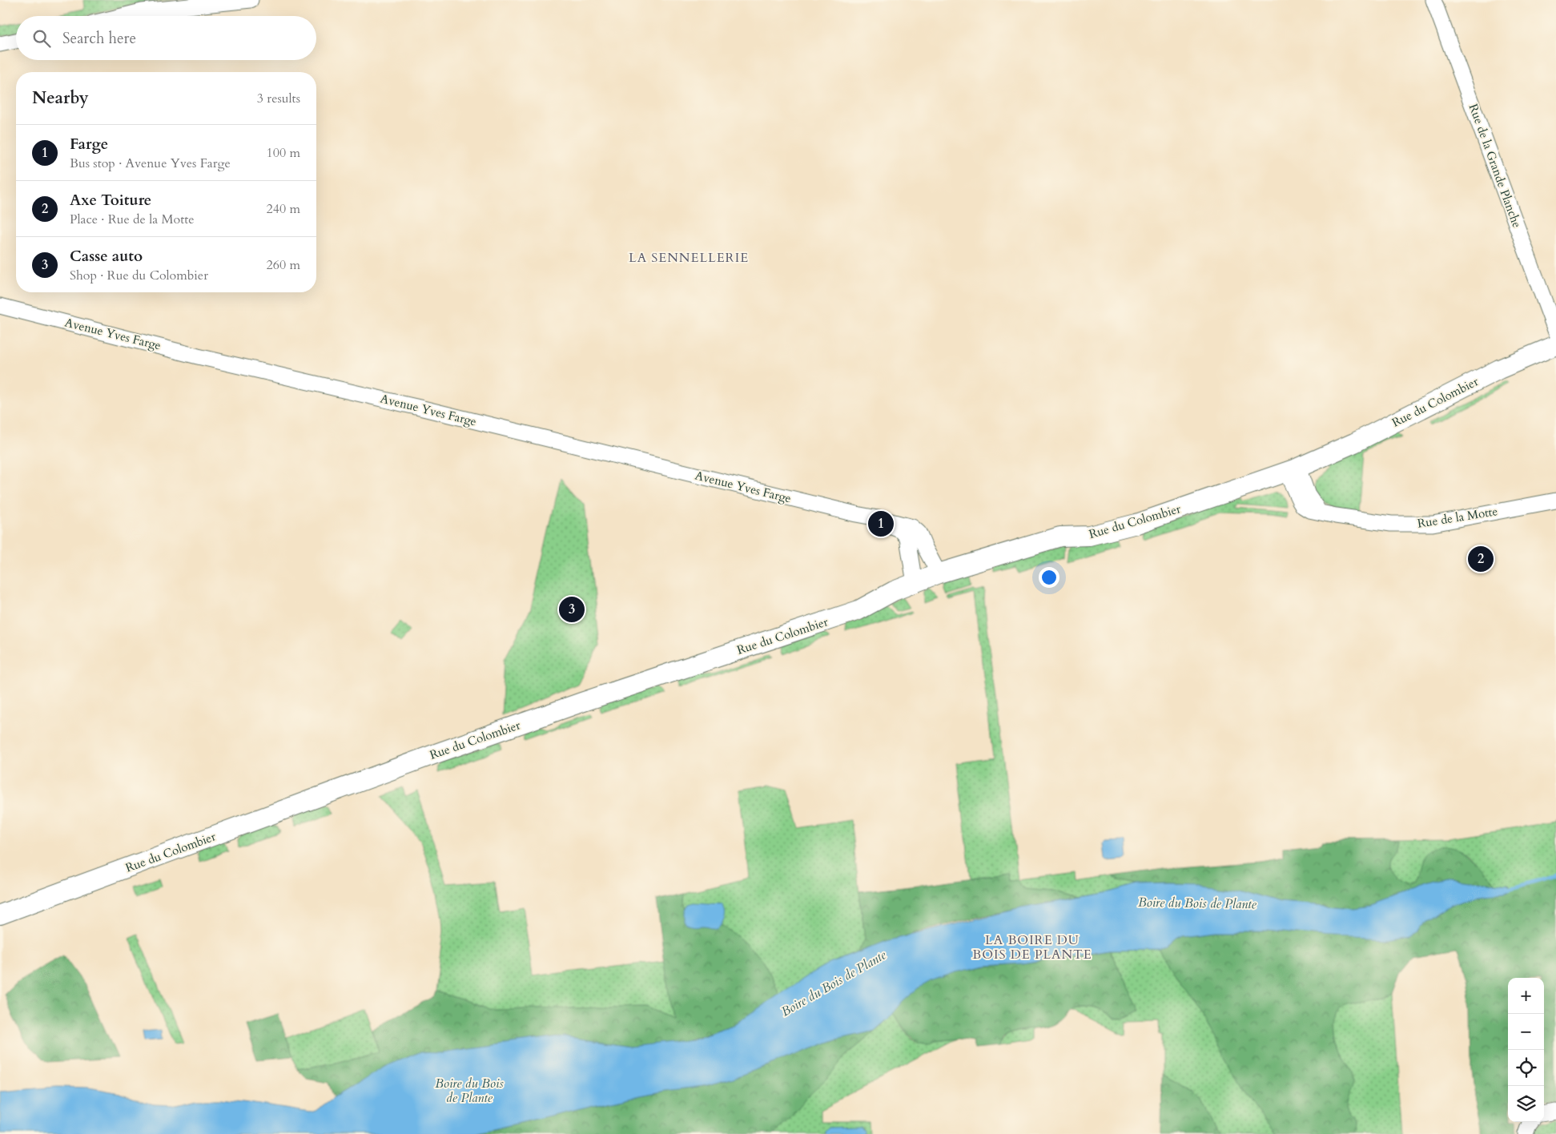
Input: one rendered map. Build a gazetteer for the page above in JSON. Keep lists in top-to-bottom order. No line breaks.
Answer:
{"streets":{"main road":["Rue du Colombier"],"street":["Rue de la Grande Planche","Avenue Yves Farge","Rue de la Motte"]},"crossings":[["Avenue Yves Farge","Rue du Colombier"],["Rue du Colombier","Rue de la Motte"]],"districts":["LA SENNELLERIE","LA BOIRE DU BOIS DE PLANTE"],"water":["Boire du Bois de Plante"],"page":{"search":"Search here","heading":["Nearby","3 results"],"list":[{"mark":"1","name":"Farge","note":"Bus stop · Avenue Yves Farge","value":"100 m"},{"mark":"2","name":"Axe Toiture","note":"Place · Rue de la Motte","value":"240 m"},{"mark":"3","name":"Casse auto","note":"Shop · Rue du Colombier","value":"260 m"}],"pins":["1","2","3"],"map_buttons":["+","−"]}}
